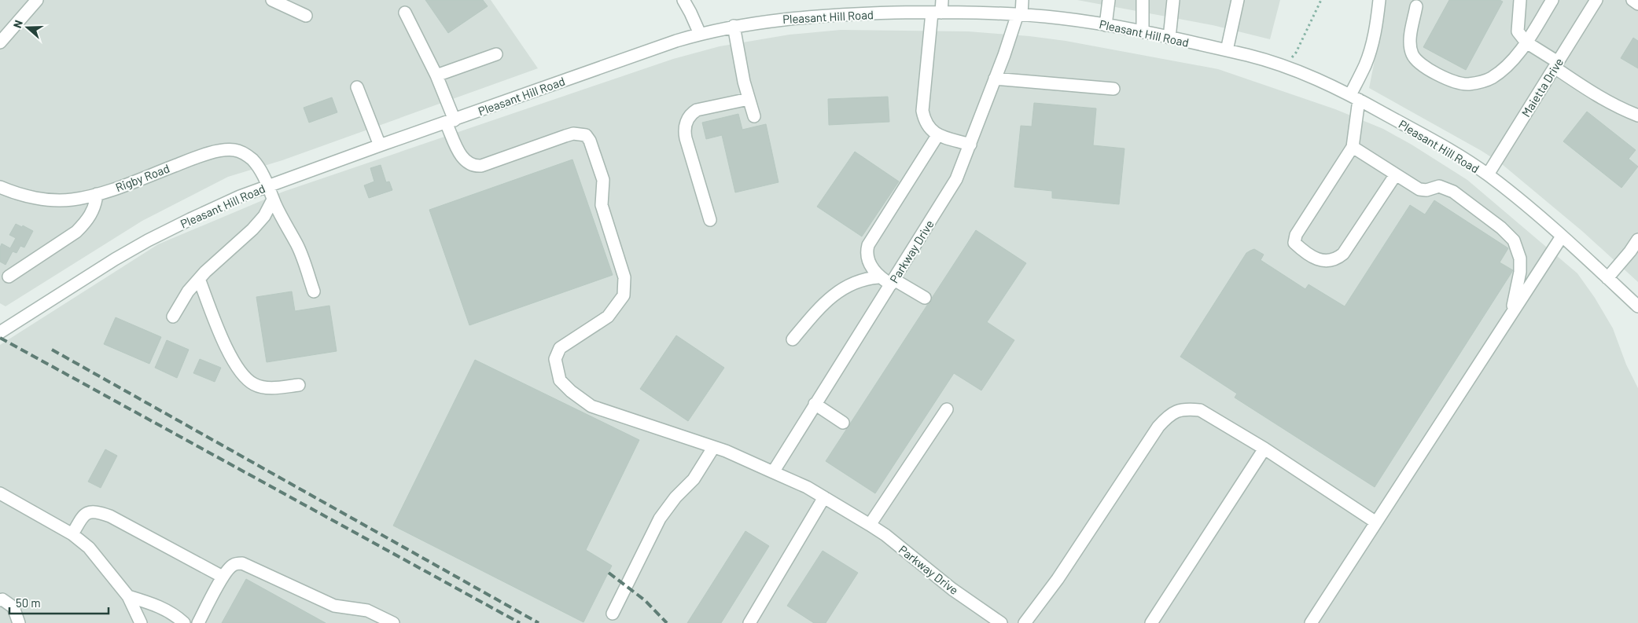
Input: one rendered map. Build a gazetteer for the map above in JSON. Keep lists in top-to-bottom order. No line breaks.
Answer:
{"streets":{"street":["Pleasant Hill Road","Maietta Drive","Rigby Road","Parkway Drive"]},"crossings":[["Pleasant Hill Road","Maietta Drive"],["Pleasant Hill Road","Rigby Road"],["Pleasant Hill Road","Parkway Drive"]],"scale_bar":"50 m","north":"left"}
